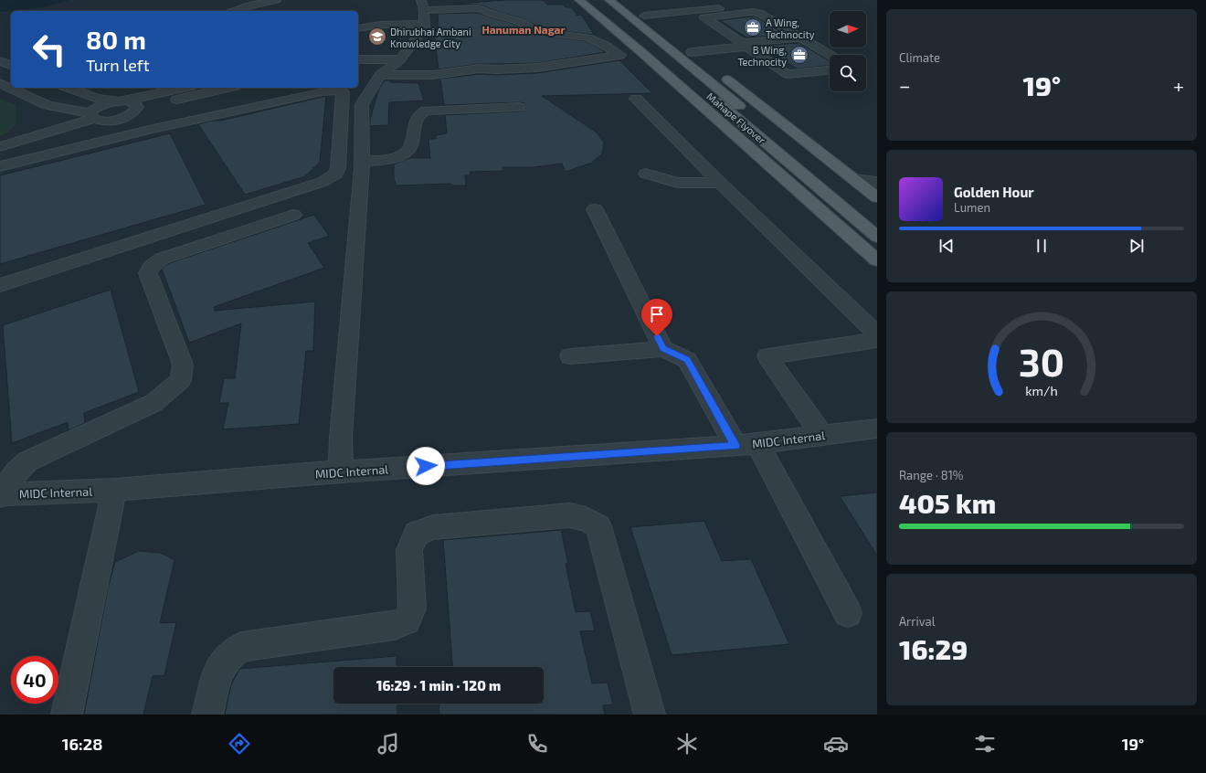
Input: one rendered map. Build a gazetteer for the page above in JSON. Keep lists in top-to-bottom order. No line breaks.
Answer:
{"streets":{"main road":["Mahape Flyover"],"street":["MIDC Internal"]},"districts":["Hanuman Nagar"],"places":{"office":["A Wing, Technocity","B Wing, Technocity"],"school or university":["Dhirubhai Ambani Knowledge City"]},"north":"right","page":{"tile":["Climate",["Range · 81%","405 km"],["Arrival","16:29"]],"turn":["80 m","Turn left"],"heat":["−","19°","+"],"song":["Golden Hour","Lumen"],"limit":"40","trip":"16:29 · 1 min · 120 m","tabs":["16:28","19°"],"gauge":["30","km/h"]}}
